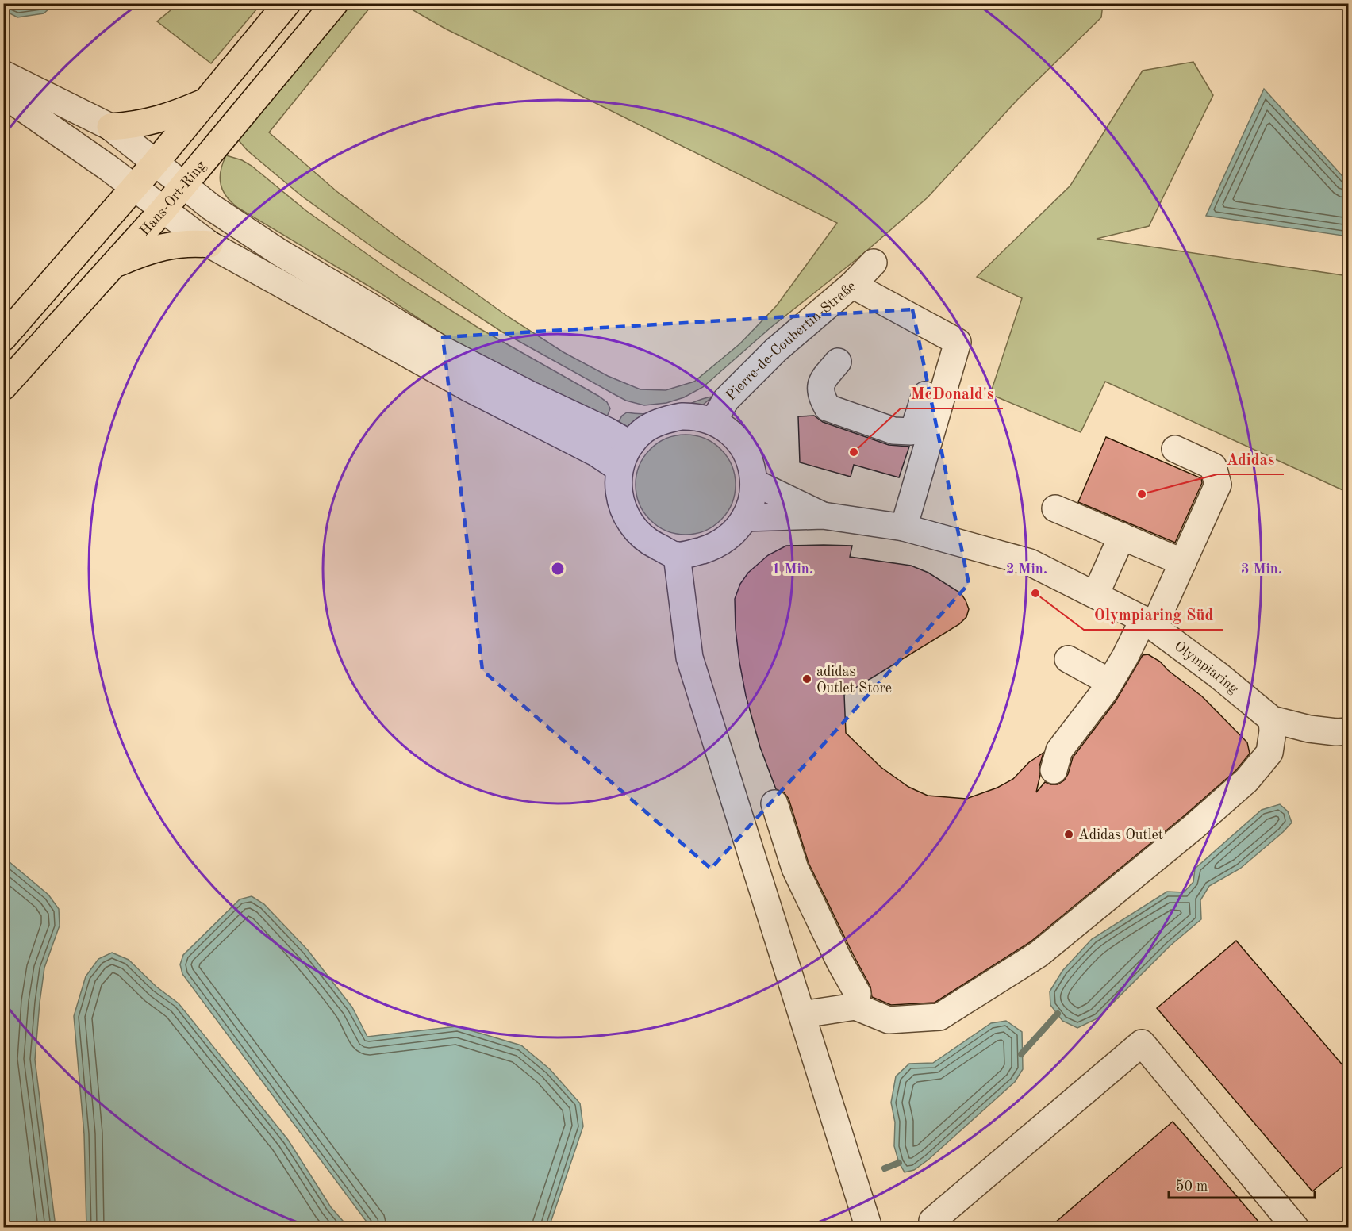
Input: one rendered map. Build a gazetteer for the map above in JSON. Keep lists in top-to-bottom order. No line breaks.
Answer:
{"streets":{"main road":["Hans-Ort-Ring"],"street":["Pierre-de-Coubertin-Straße","Olympiaring"]},"crossings":[["Pierre-de-Coubertin-Straße","Olympiaring"]],"places":["McDonald's","Adidas","Olympiaring Süd","adidas Outlet Store","Adidas Outlet"],"scale_bar":"50 m","rings":["1 Min.","2 Min.","3 Min."]}
